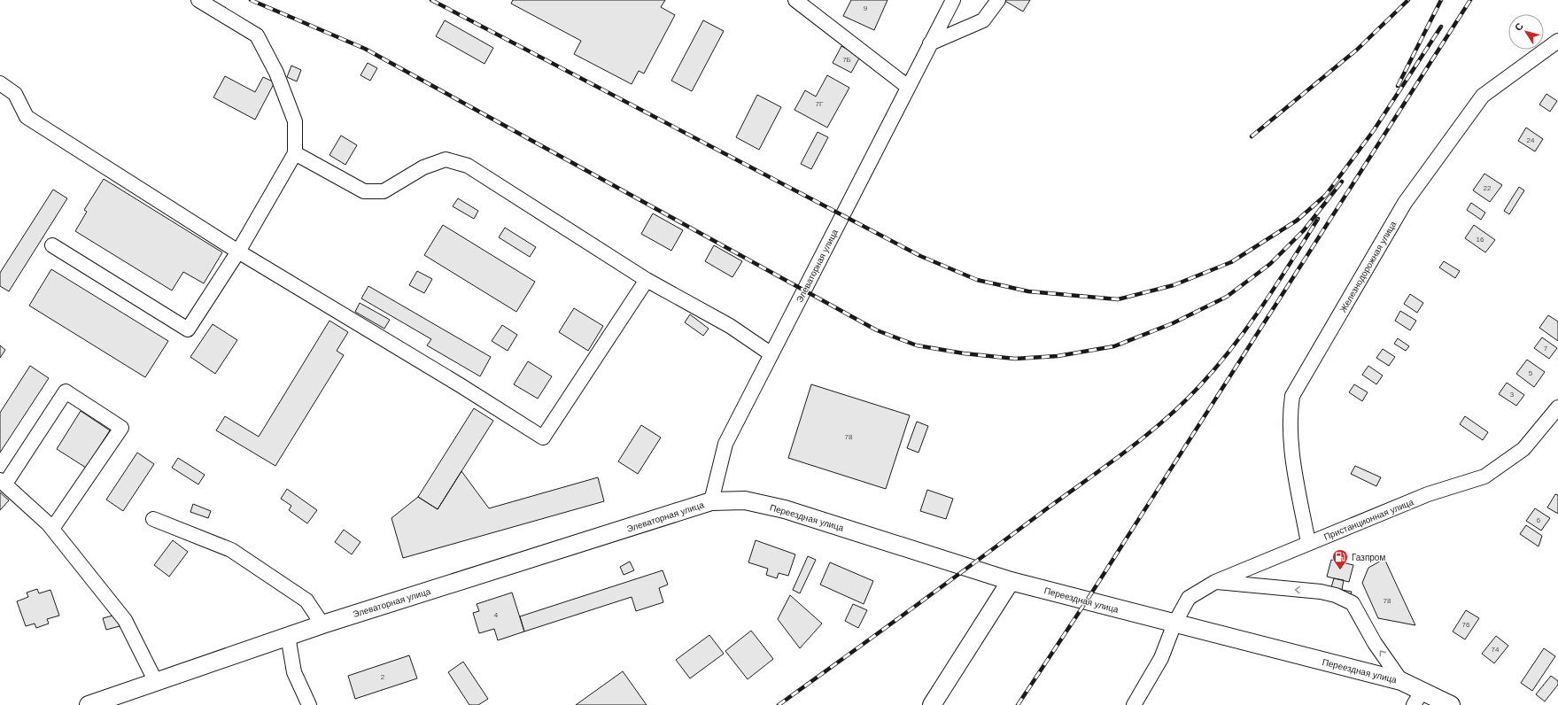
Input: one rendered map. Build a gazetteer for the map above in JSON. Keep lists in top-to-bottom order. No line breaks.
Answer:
{"streets":{"main road":["Элеваторная улица","Переездная улица"],"street":["Железнодорожная улица","Пристанционная улица"]},"crossings":[["Элеваторная улица","Переездная улица"],["Железнодорожная улица","Пристанционная улица"],["Переездная улица","Пристанционная улица"]],"places":{"fuel station":["Газпром"]},"house_numbers":["9","7Б","7Г","24","22","16","7","5","3","78","6","78","4","76","74","2"],"north":"top left"}
